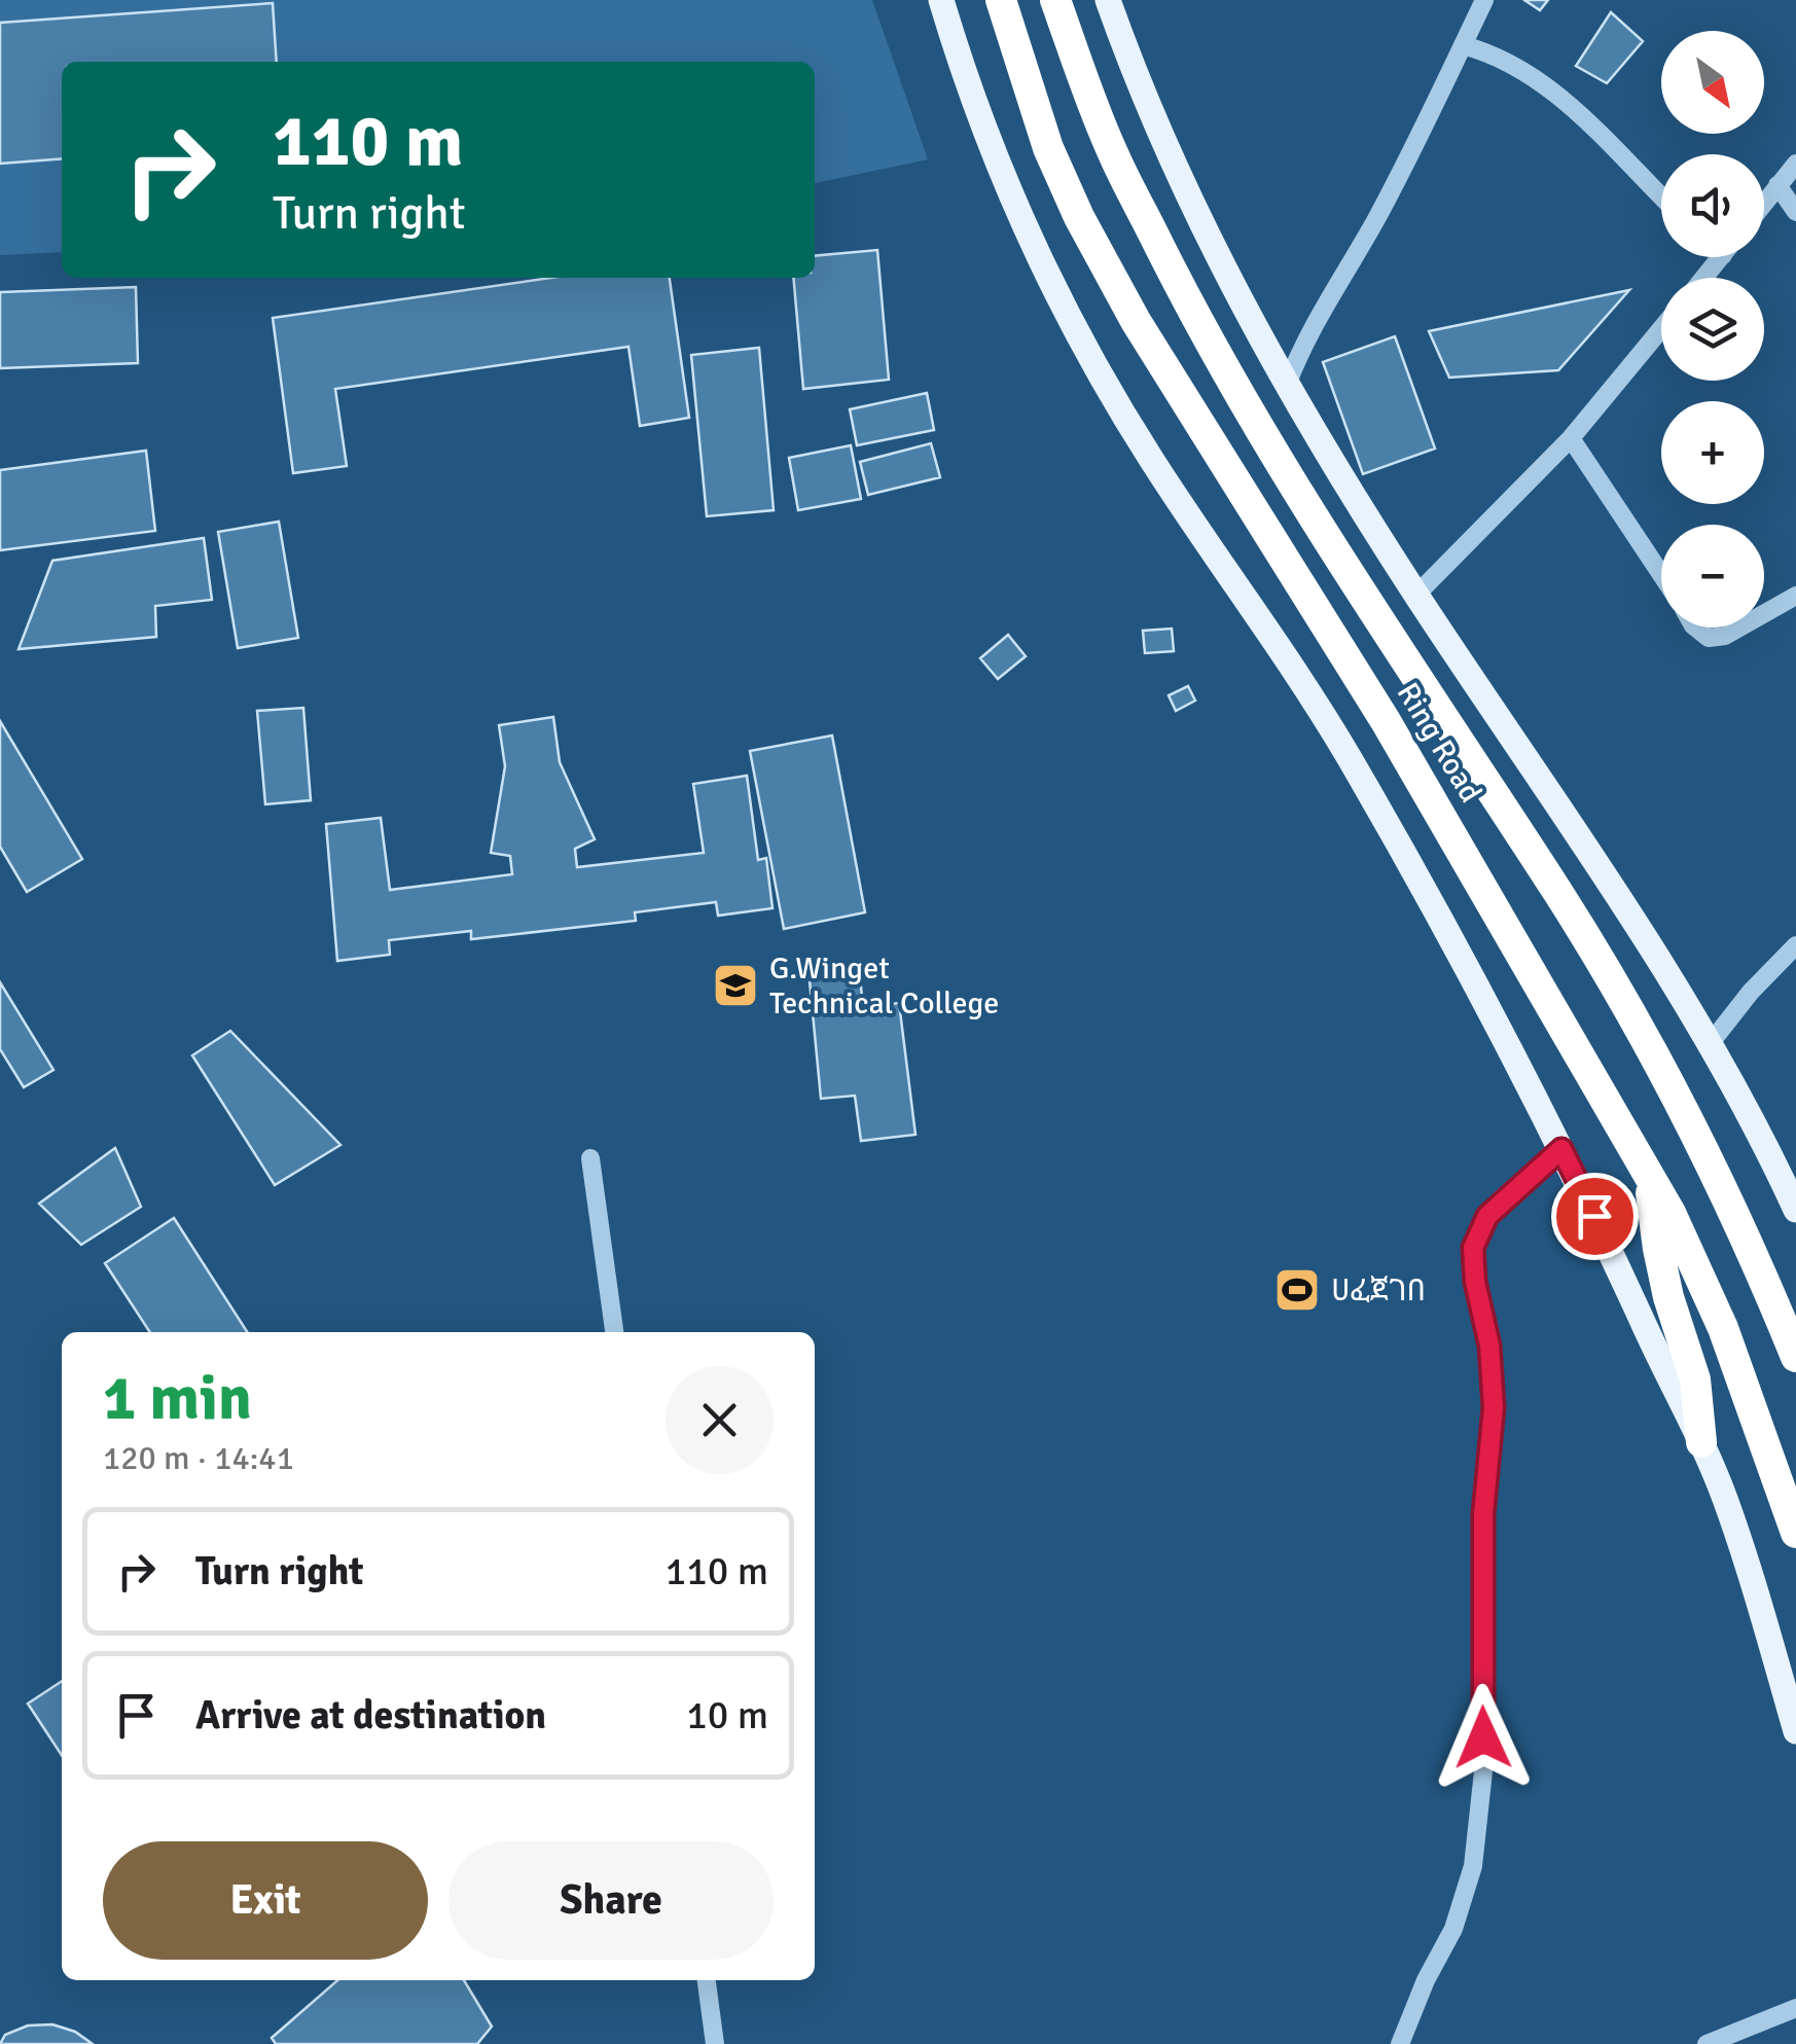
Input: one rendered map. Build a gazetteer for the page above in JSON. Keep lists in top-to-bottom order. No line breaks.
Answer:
{"streets":{"highway":["Ring Road"]},"places":{"school or university":["G.Winget Technical College"],"sports":["ሀፈጀገበ"]},"north":"bottom right","page":{"map_buttons":["+","−"],"turn":["110 m","Turn right"],"heading":["1 min","120 m · 14:41"],"list":[{"name":"Turn right","value":"110 m"},{"name":"Arrive at destination","value":"10 m"}],"buttons":["Exit","Share"]}}
